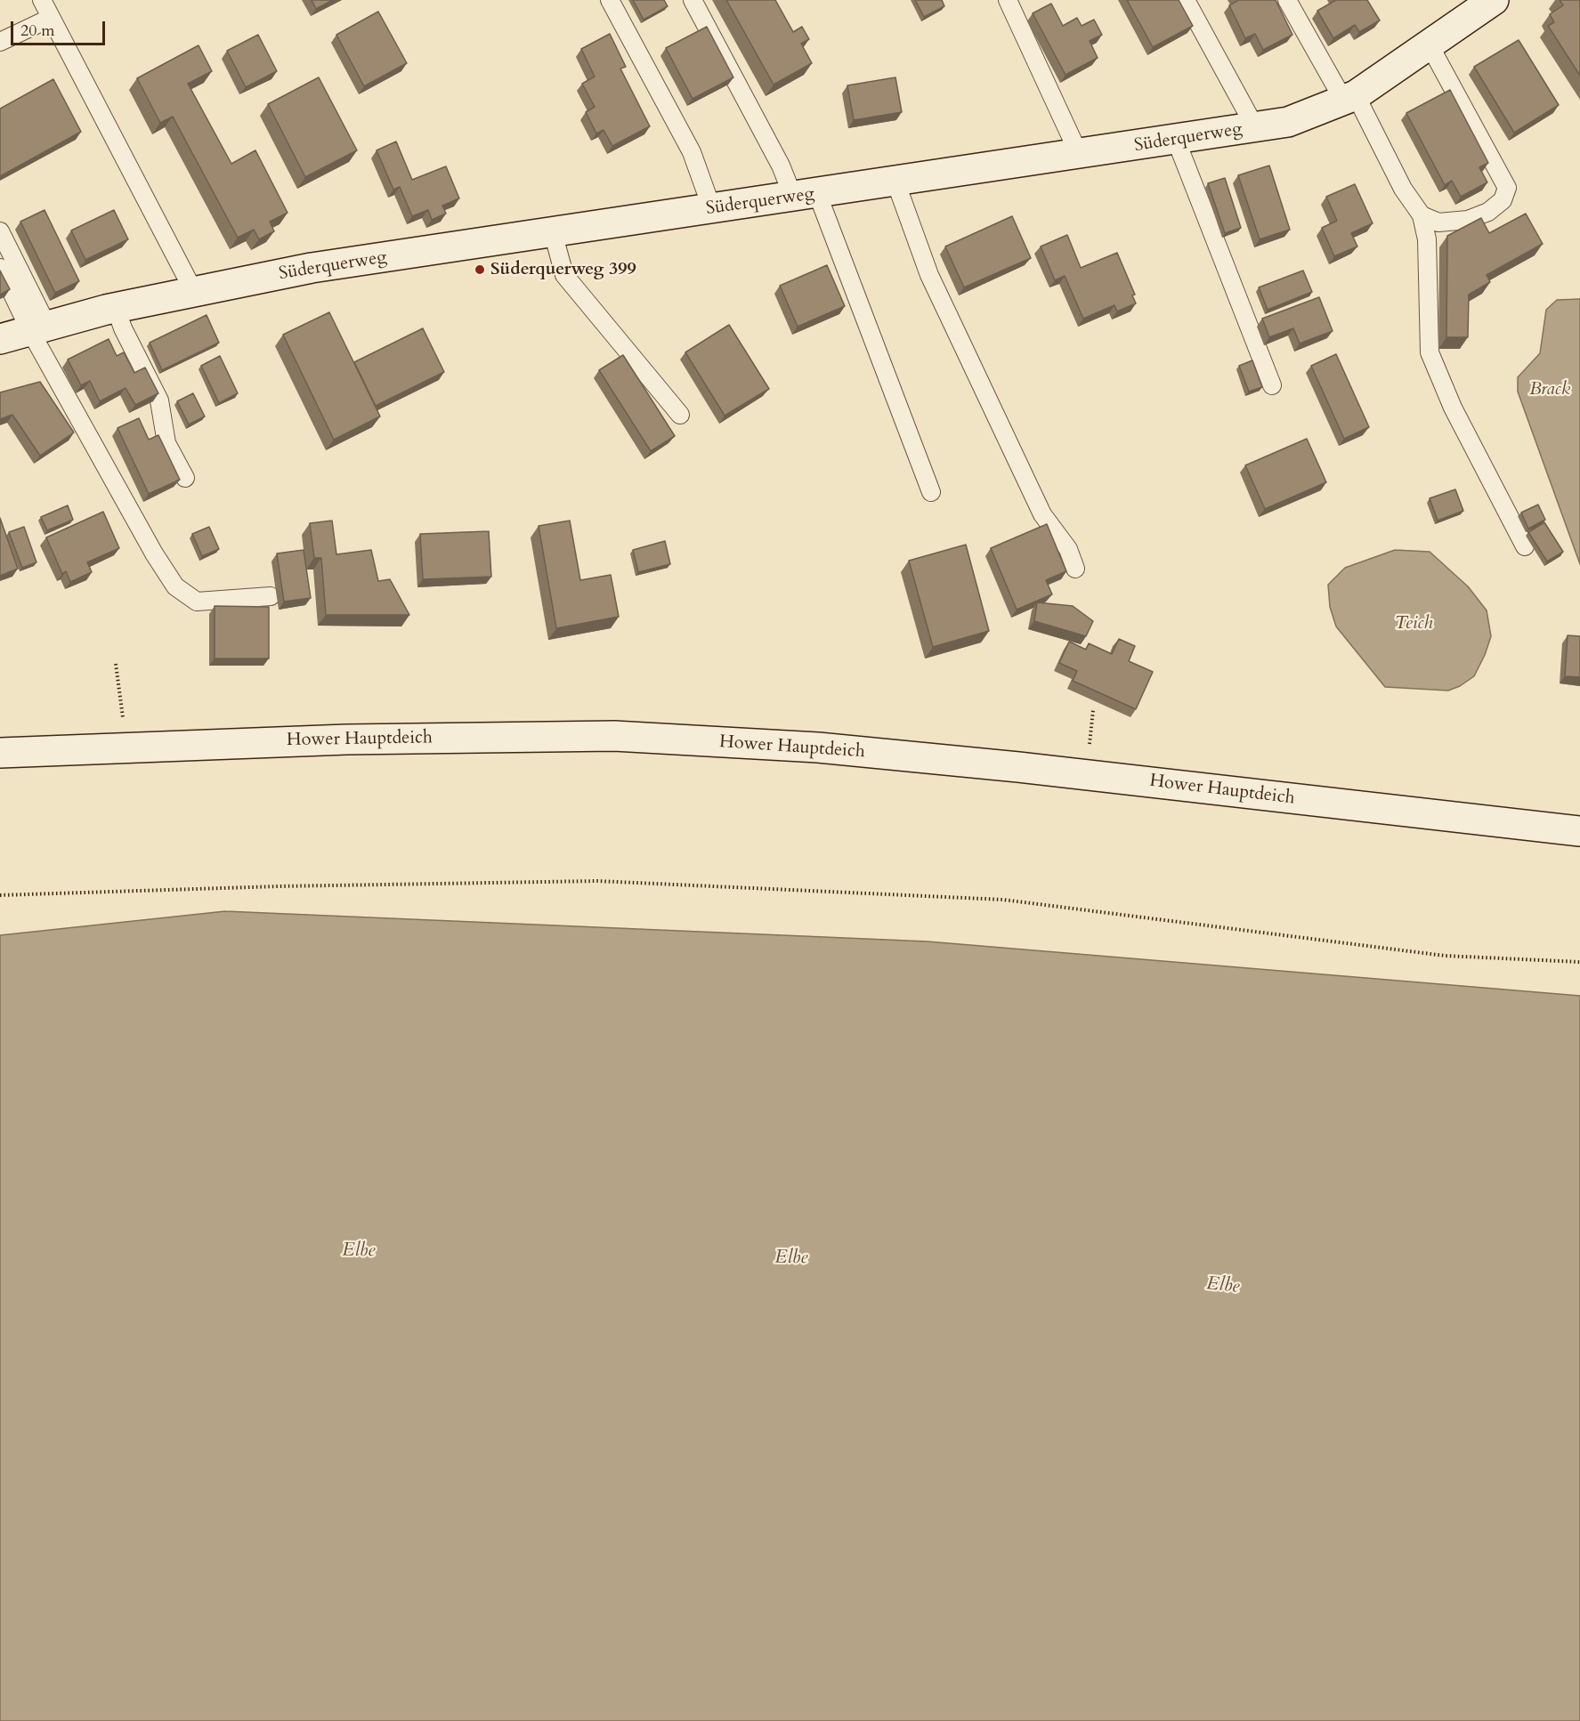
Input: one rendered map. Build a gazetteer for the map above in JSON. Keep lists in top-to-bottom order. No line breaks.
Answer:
{"streets":{"street":["Süderquerweg","Hower Hauptdeich"]},"water":["Brack","Teich","Elbe"],"places":["Süderquerweg 399"],"scale_bar":"20 m"}
